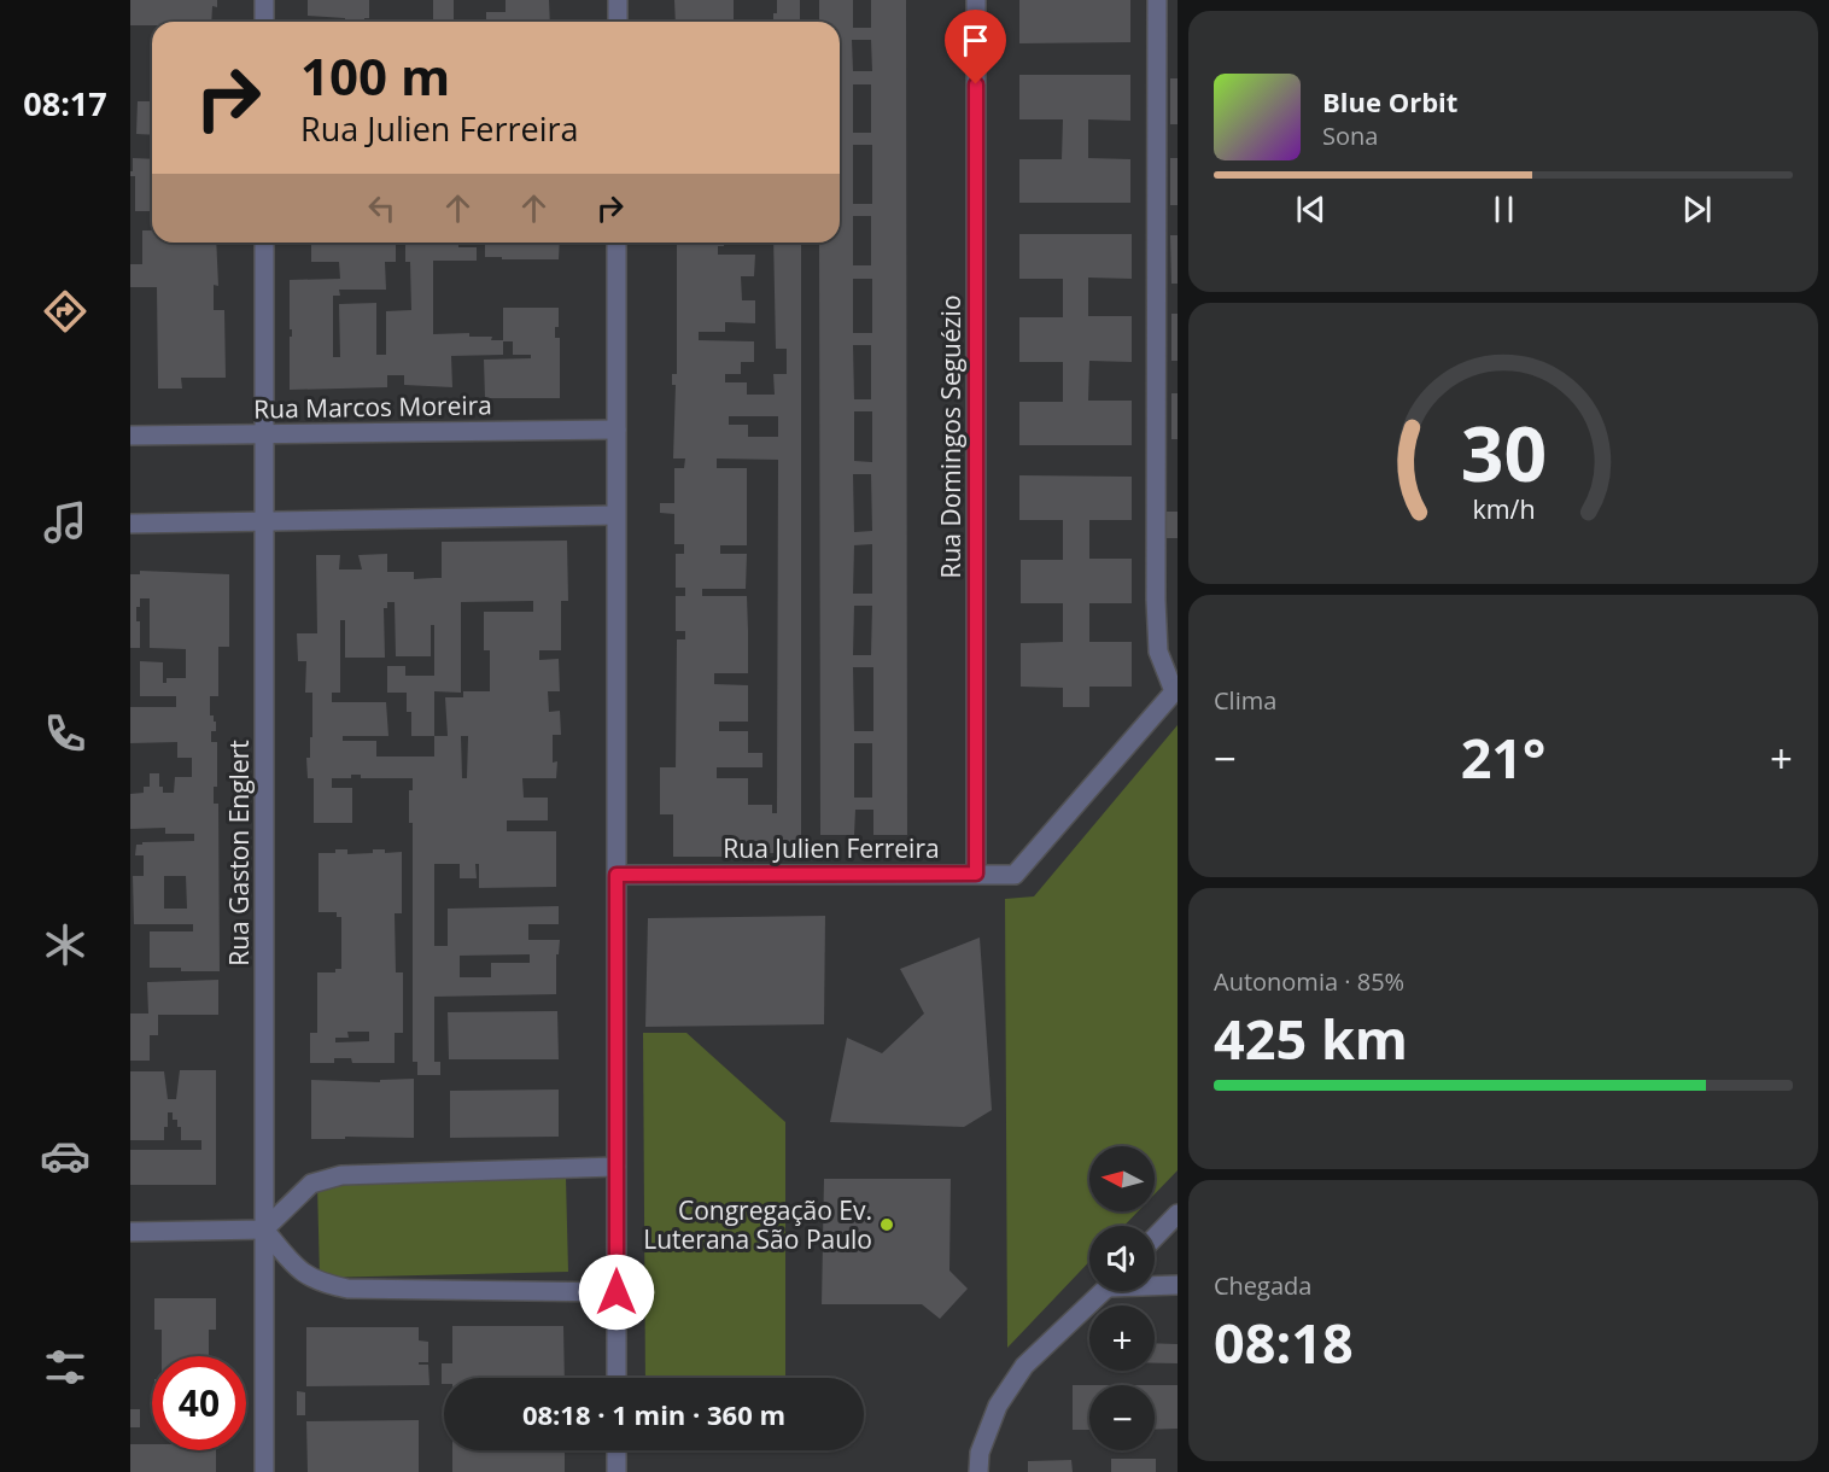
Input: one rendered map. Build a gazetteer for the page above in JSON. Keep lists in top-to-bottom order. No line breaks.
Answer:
{"streets":{"street":["Rua Marcos Moreira","Rua Domingos Seguézio","Rua Julien Ferreira","Rua Gaston Englert"]},"crossings":[["Rua Marcos Moreira","Rua Gaston Englert"],["Rua Domingos Seguézio","Rua Julien Ferreira"]],"places":["Congregação Ev. Luterana São Paulo"],"north":"left","page":{"tabs":"08:17","turn":["100 m","Rua Julien Ferreira"],"song":["Blue Orbit","Sona"],"tile":["Clima",["Autonomia · 85%","425 km"],["Chegada","08:18"]],"heat":["−","21°","+"],"map_buttons":["+","−"],"limit":"40","trip":"08:18 · 1 min · 360 m","gauge":["30","km/h"]}}
